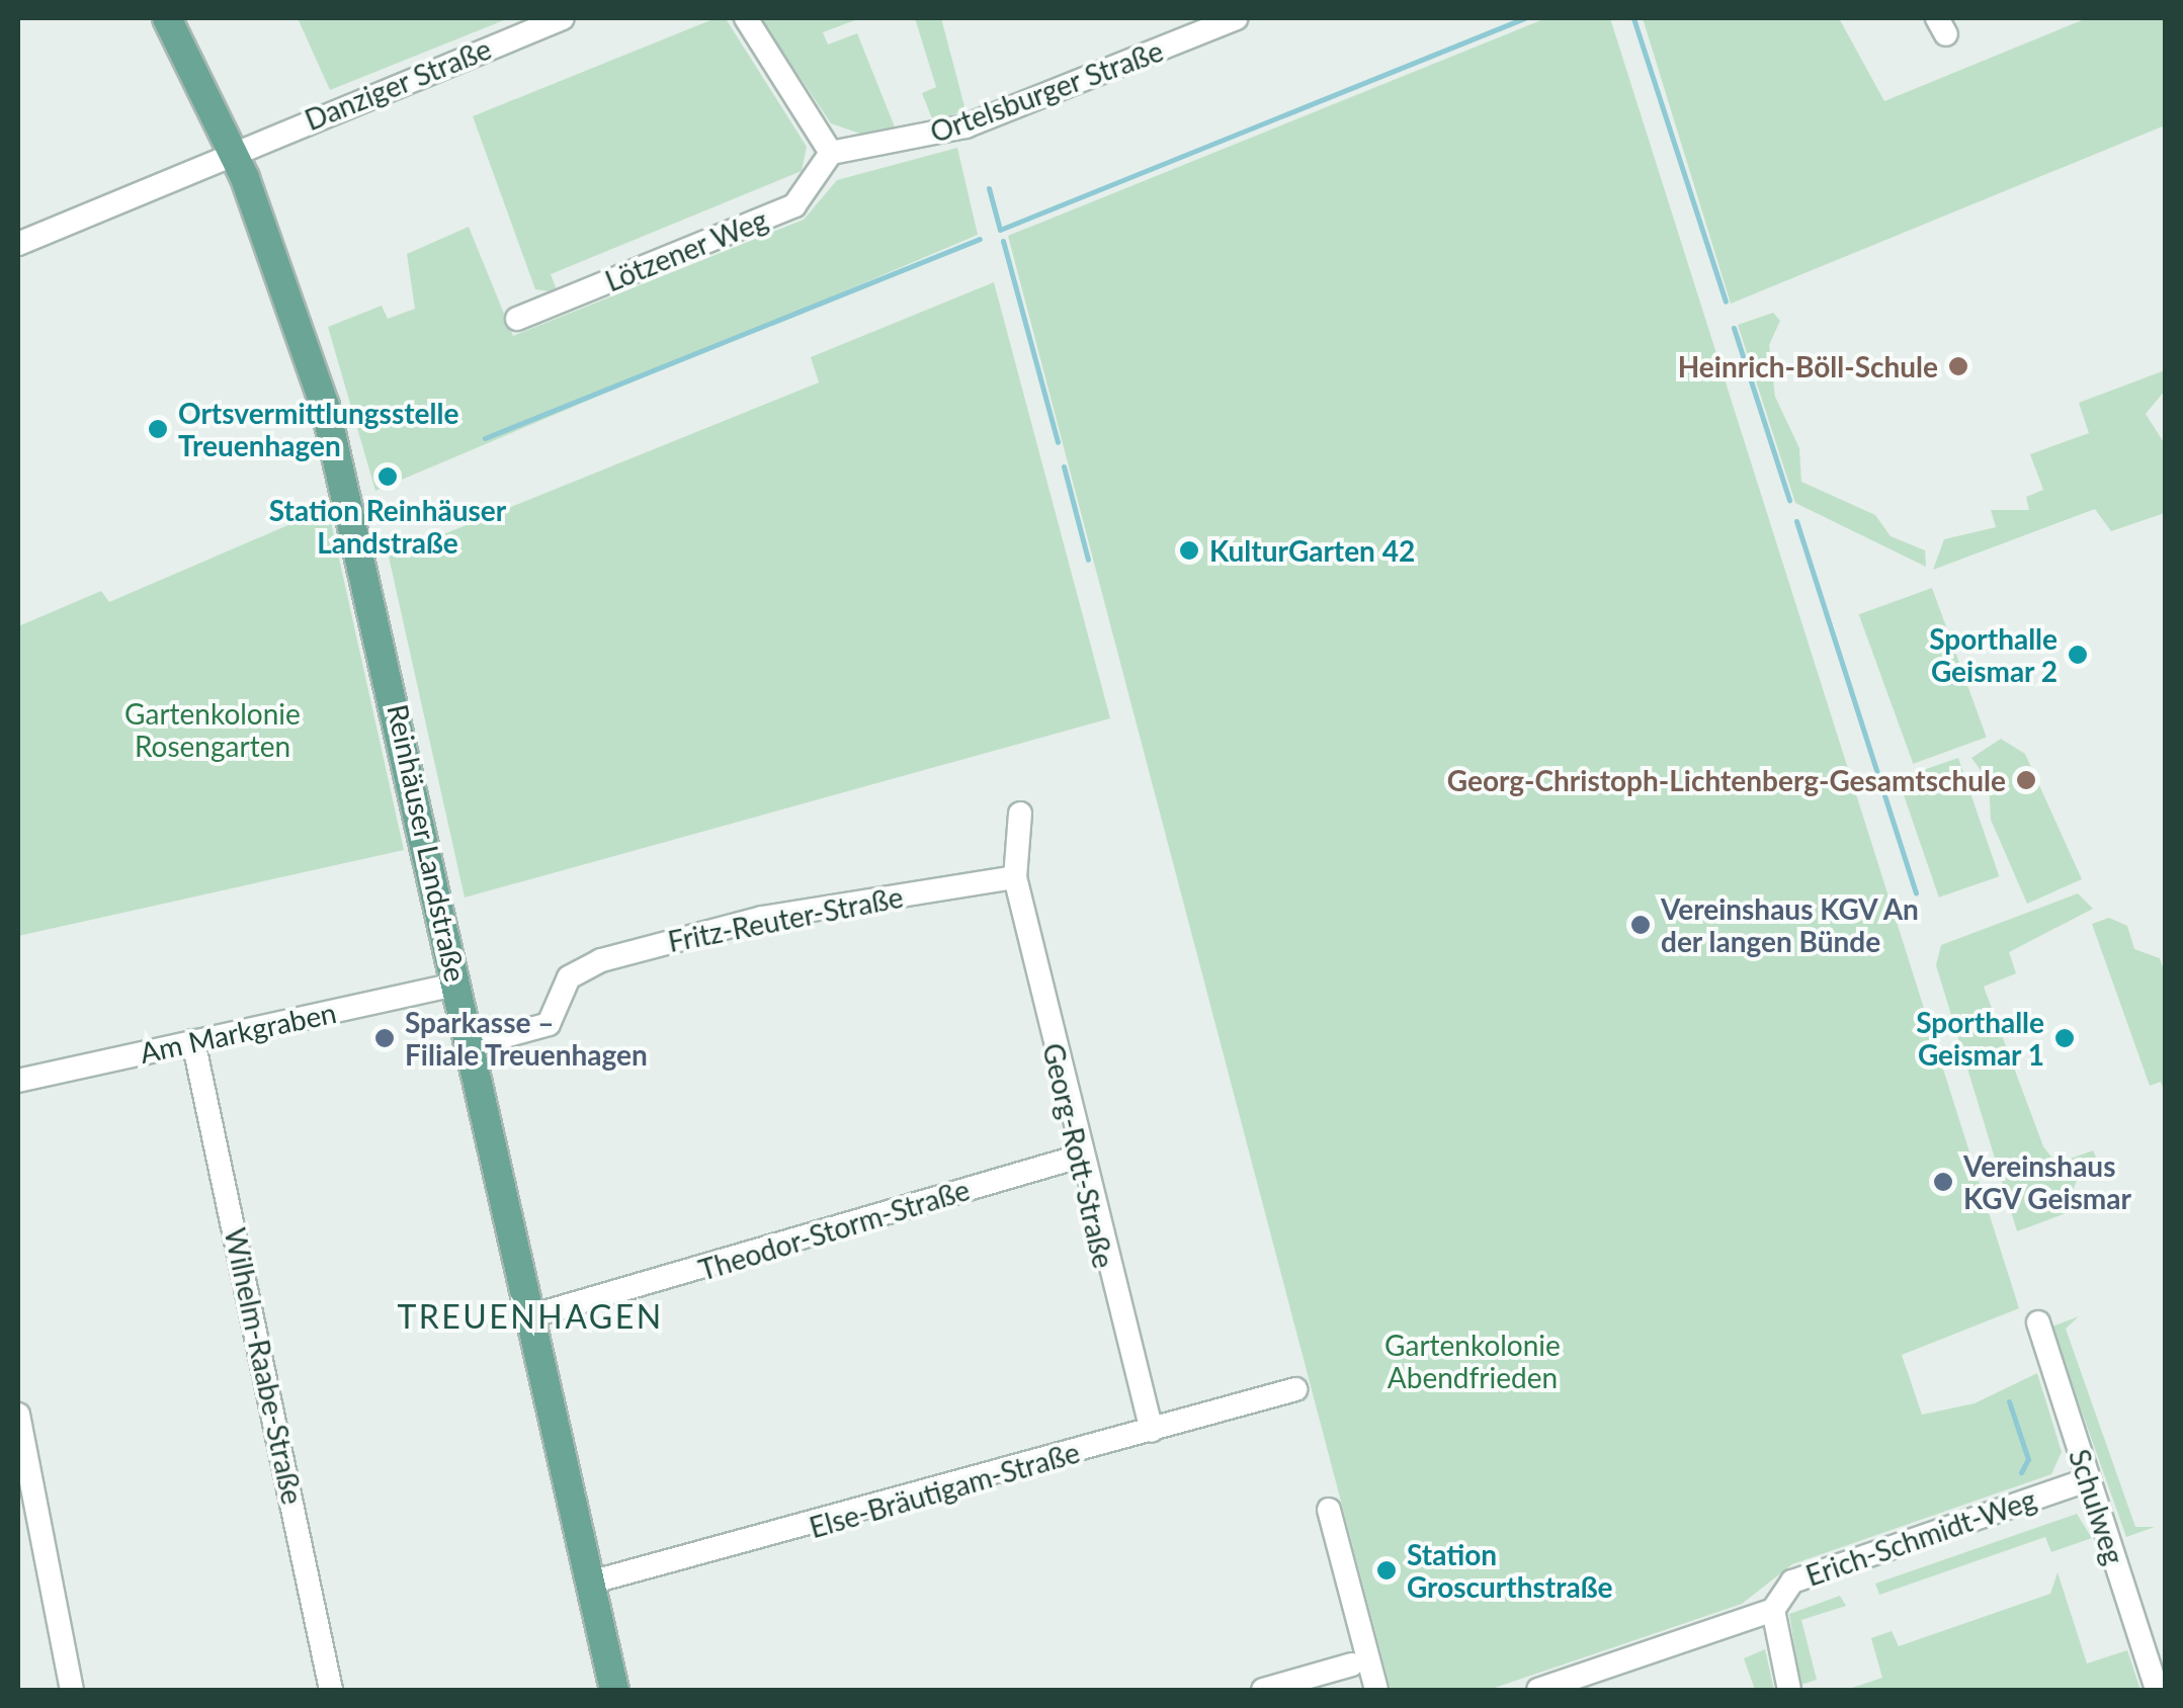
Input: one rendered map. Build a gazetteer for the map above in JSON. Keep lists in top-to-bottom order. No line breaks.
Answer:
{"streets":{"main road":["Reinhäuser Landstraße"],"street":["Danziger Straße","Ortelsburger Straße","Lötzener Weg","Fritz-Reuter-Straße","Am Markgraben","Georg-Rott-Straße","Theodor-Storm-Straße","Wilhelm-Raabe-Straße","Else-Bräutigam-Straße","Schulweg","Erich-Schmidt-Weg"]},"crossings":[["Danziger Straße","Reinhäuser Landstraße"],["Ortelsburger Straße","Lötzener Weg"],["Reinhäuser Landstraße","Fritz-Reuter-Straße"],["Reinhäuser Landstraße","Am Markgraben"],["Reinhäuser Landstraße","Theodor-Storm-Straße"],["Reinhäuser Landstraße","Else-Bräutigam-Straße"],["Fritz-Reuter-Straße","Georg-Rott-Straße"],["Am Markgraben","Wilhelm-Raabe-Straße"],["Georg-Rott-Straße","Theodor-Storm-Straße"],["Georg-Rott-Straße","Else-Bräutigam-Straße"],["Schulweg","Erich-Schmidt-Weg"]],"districts":["TREUENHAGEN"],"parks":["Gartenkolonie Rosengarten","Gartenkolonie Abendfrieden"],"places":["Heinrich-Böll-Schule","Ortsvermittlungsstelle Treuenhagen","Station Reinhäuser Landstraße","KulturGarten 42","Sporthalle Geismar 2","Georg-Christoph-Lichtenberg-Gesamtschule","Vereinshaus KGV An der langen Bünde","Sparkasse – Filiale Treuenhagen","Sporthalle Geismar 1","Vereinshaus KGV Geismar","Station Groscurthstraße"]}
